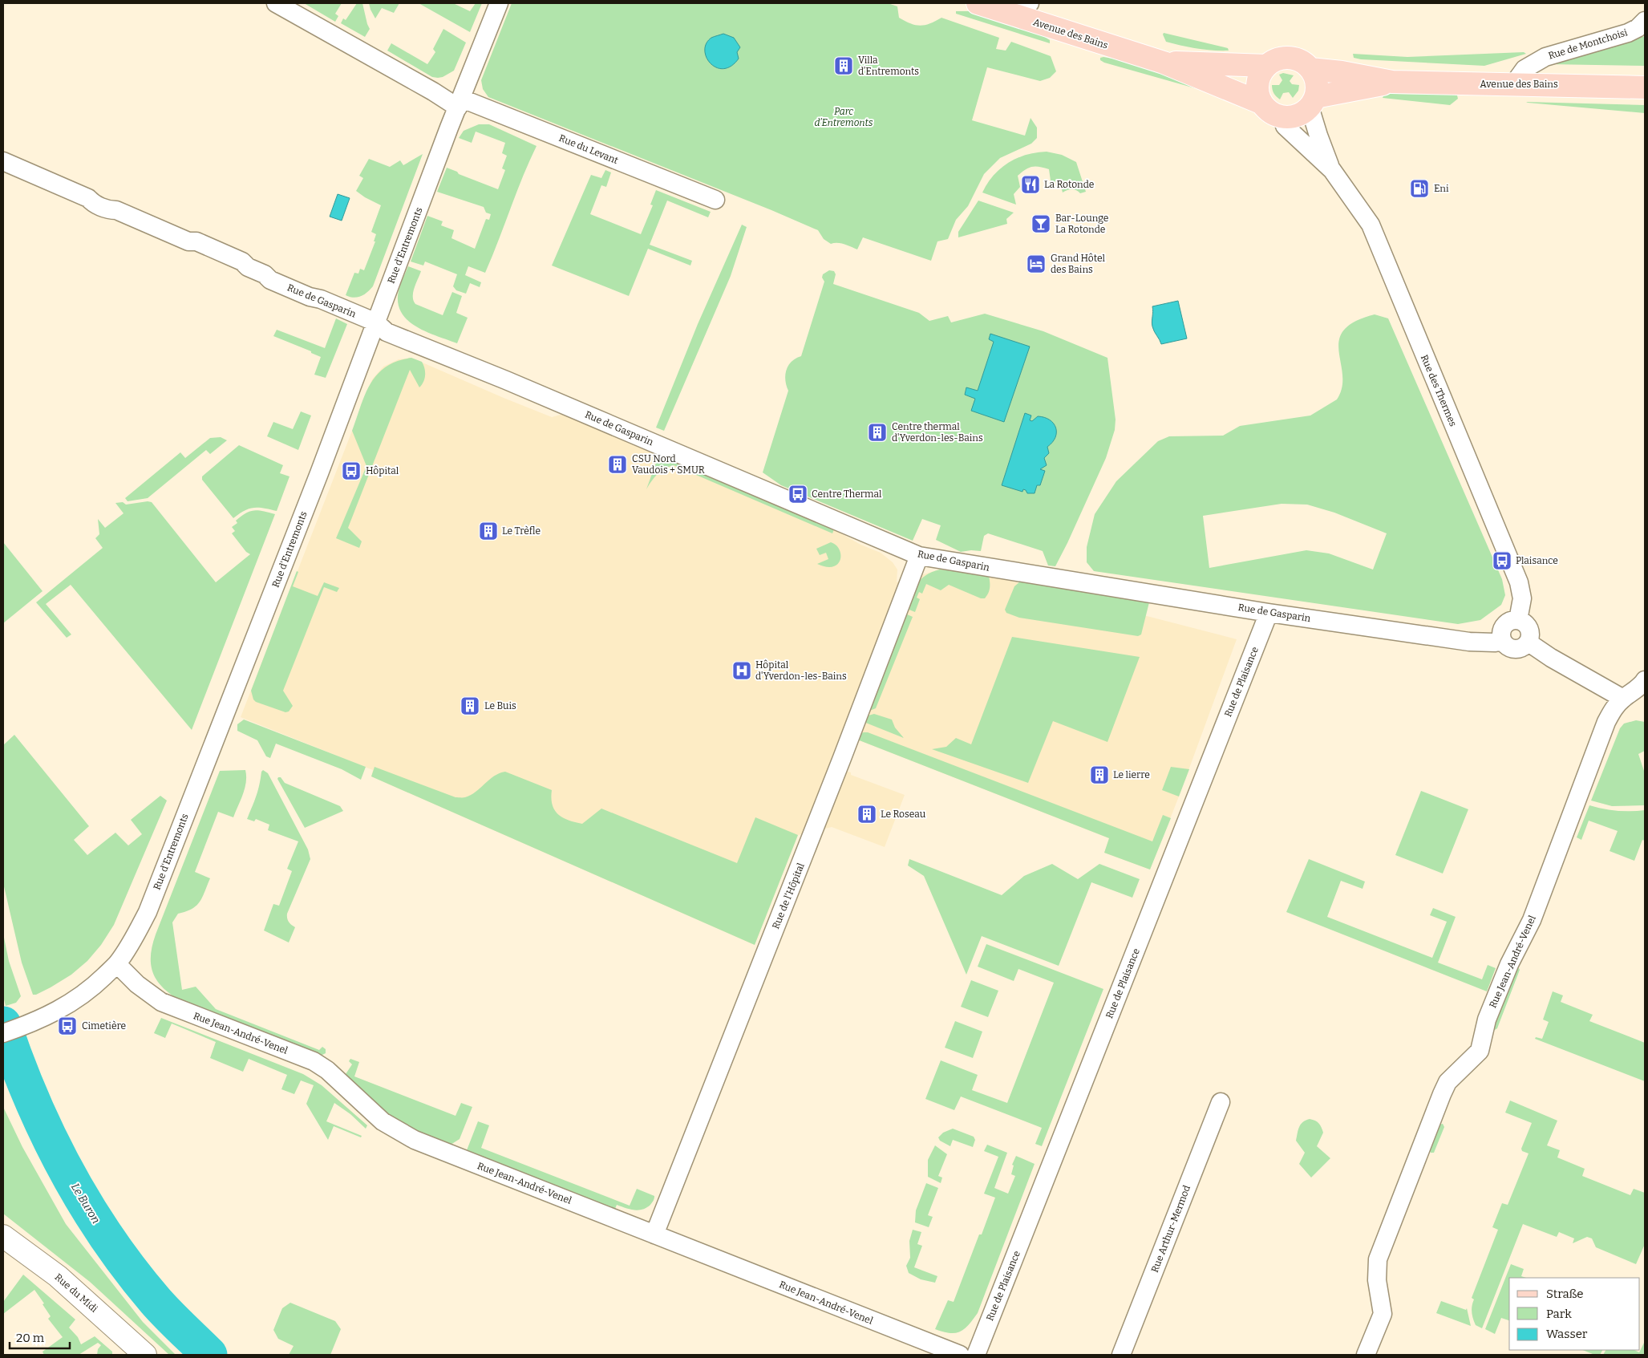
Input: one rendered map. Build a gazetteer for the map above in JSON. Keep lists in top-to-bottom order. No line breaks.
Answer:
{"streets":{"main road":["Avenue des Bains","Rue du Midi"],"street":["Rue de Montchoisi","Rue du Levant","Rue d'Entremonts","Rue de Gasparin","Rue des Thermes","Rue de Plaisance","Rue de l'Hôpital","Rue Jean-André-Venel","Rue Arthur-Mermod"]},"crossings":[["Avenue des Bains","Rue de Montchoisi"],["Rue du Levant","Rue d'Entremonts"],["Rue d'Entremonts","Rue de Gasparin"],["Rue d'Entremonts","Rue Jean-André-Venel"],["Rue de Gasparin","Rue des Thermes"],["Rue de Gasparin","Rue de Plaisance"],["Rue de Gasparin","Rue de l'Hôpital"],["Rue de l'Hôpital","Rue Jean-André-Venel"]],"water":["Le Buron"],"parks":["Parc d’Entremonts"],"places":{"building":["Villa d’Entremonts","Centre thermal d'Yverdon-les-Bains","CSU Nord Vaudois + SMUR","Le Trèfle","Le Buis","Le lierre","Le Roseau"],"restaurant":["La Rotonde"],"fuel station":["Eni"],"bar":["Bar-Lounge La Rotonde"],"hotel":["Grand Hôtel des Bains"],"bus stop":["Hôpital","Centre Thermal","Plaisance","Cimetière"],"hospital":["Hôpital d'Yverdon-les-Bains"]},"legend":["Straße","Park","Wasser"],"scale_bar":"20 m"}
